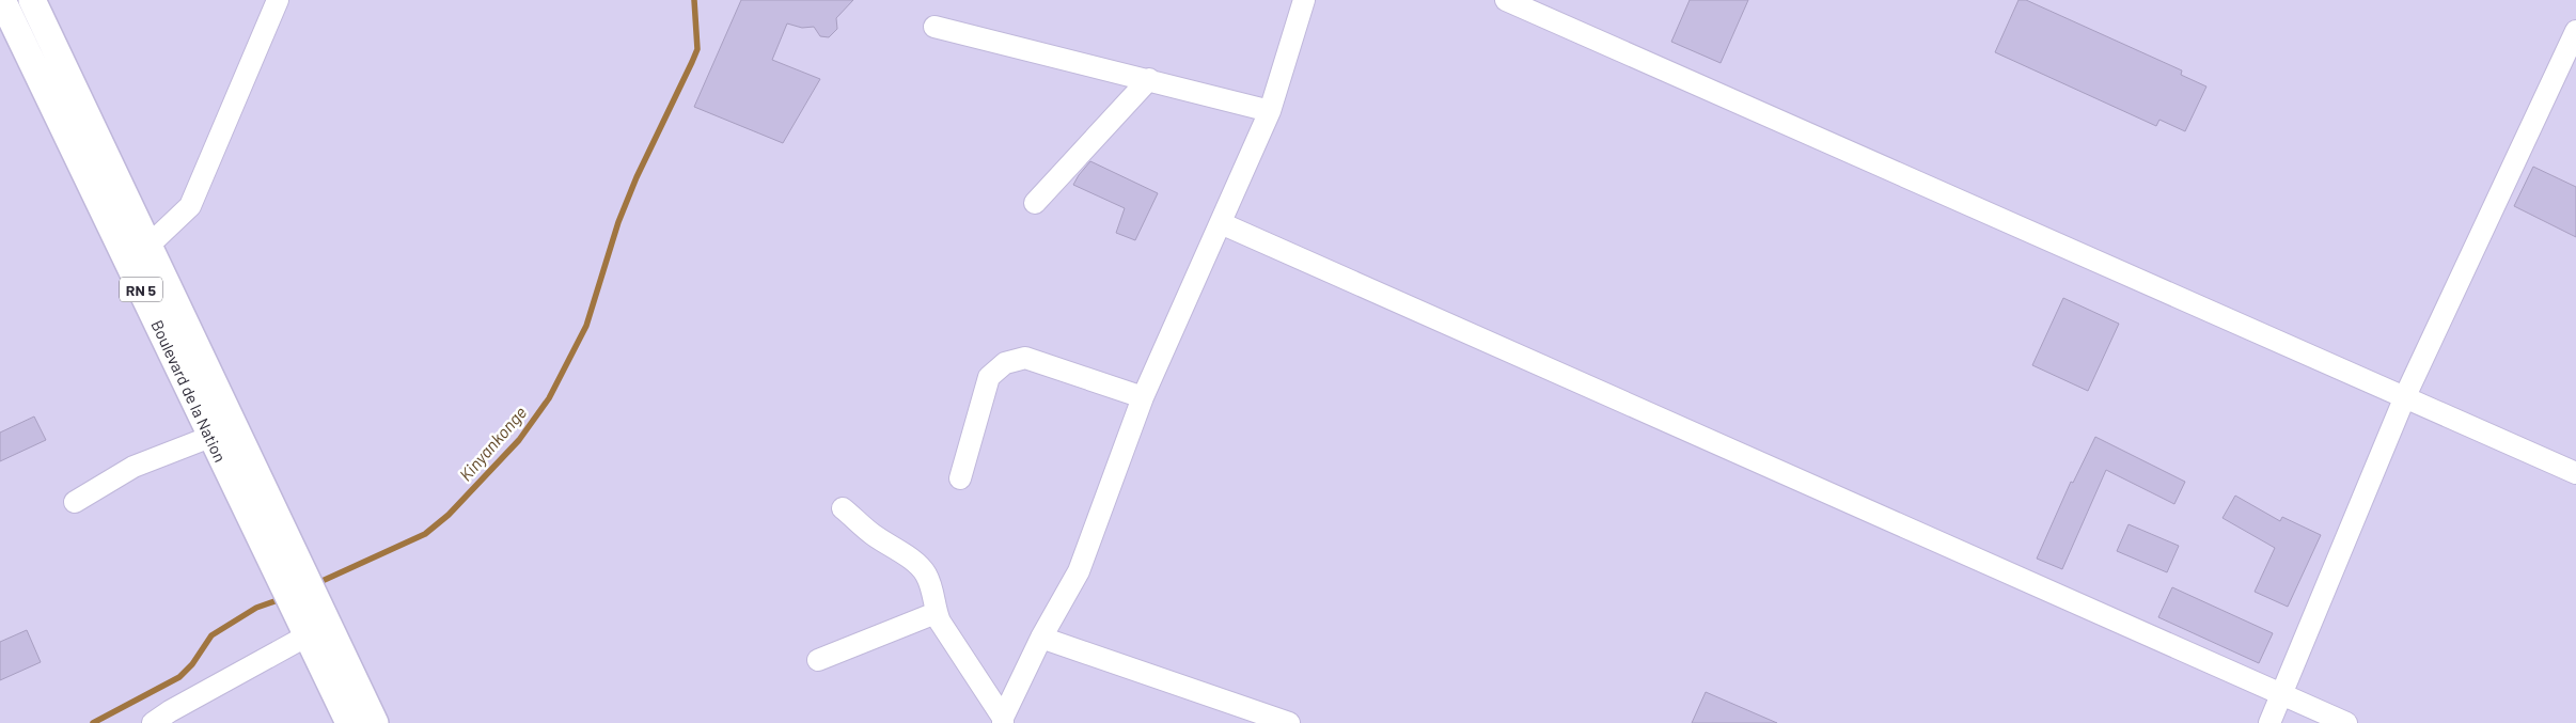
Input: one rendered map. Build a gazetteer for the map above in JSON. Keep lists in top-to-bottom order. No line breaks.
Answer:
{"streets":{"main road":["RN 5","Boulevard de la Nation"]},"water":["Kinyankonge"]}
